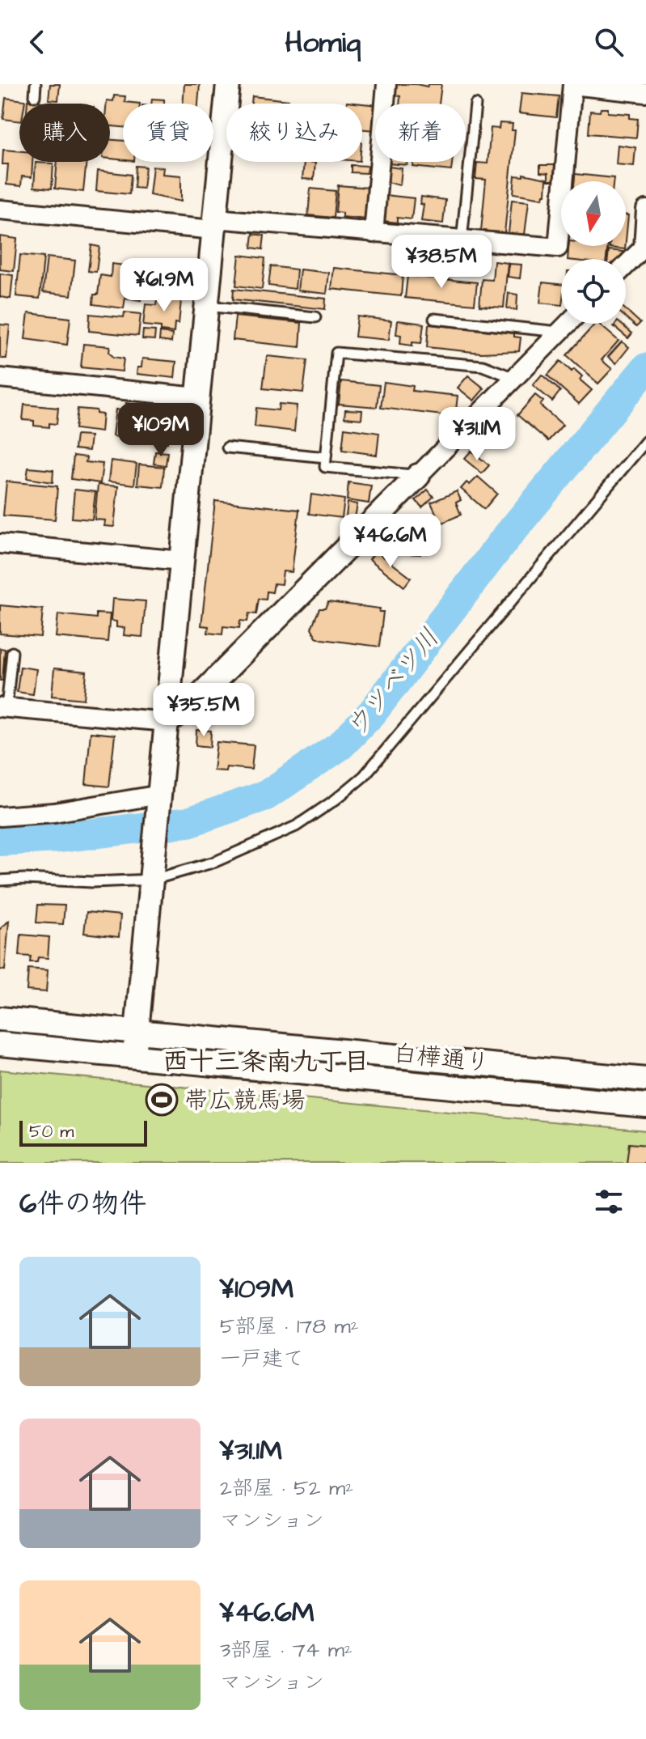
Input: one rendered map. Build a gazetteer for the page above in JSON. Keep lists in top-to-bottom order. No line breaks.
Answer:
{"streets":{"street":["白樺通り"]},"districts":["西十三条南九丁目"],"water":["ウツベツ川"],"places":{"sports":["帯広競馬場"]},"scale_bar":"50 m","north":"bottom","page":{"header":"Homiq","chip":["購入","賃貸","絞り込み","新着"],"price":["¥38.5M","¥61.9M","¥109M","¥31.1M","¥46.6M","¥35.5M"],"scale":"50 m","heading":"6件の物件","list":[{"name":"¥109M","note":"5部屋 · 178 m² · 一戸建て"},{"name":"¥31.1M","note":"2部屋 · 52 m² · マンション"},{"name":"¥46.6M","note":"3部屋 · 74 m² · マンション"}]}}
